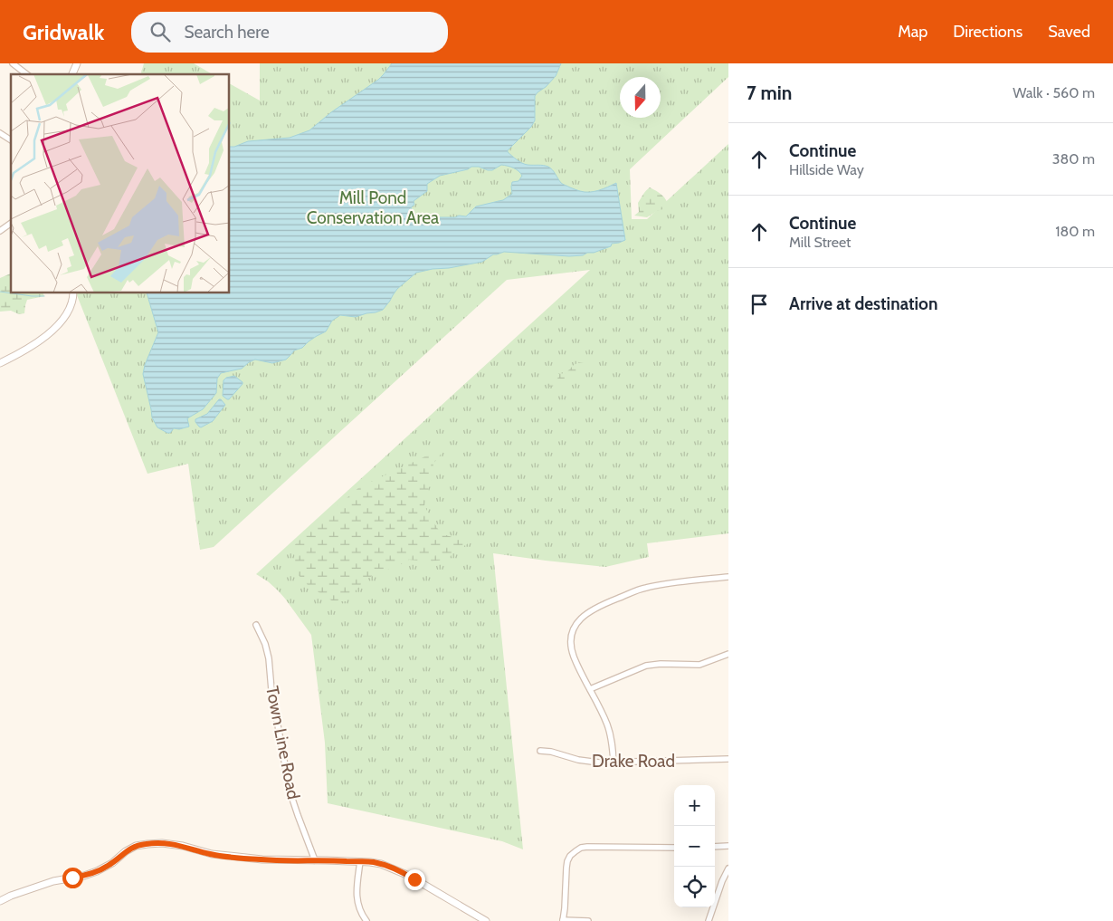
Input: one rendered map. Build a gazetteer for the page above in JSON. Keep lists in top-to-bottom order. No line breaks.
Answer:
{"streets":{"street":["Town Line Road","Drake Road"]},"parks":["Mill Pond Conservation Area"],"north":"bottom","page":{"header":"Gridwalk","search":"Search here","nav":["Map","Directions","Saved"],"heading":["7 min","Walk · 560 m"],"list":[["Continue","Hillside Way","380 m"],["Continue","Mill Street","180 m"],"Arrive at destination"],"map_buttons":["+","−"]}}
